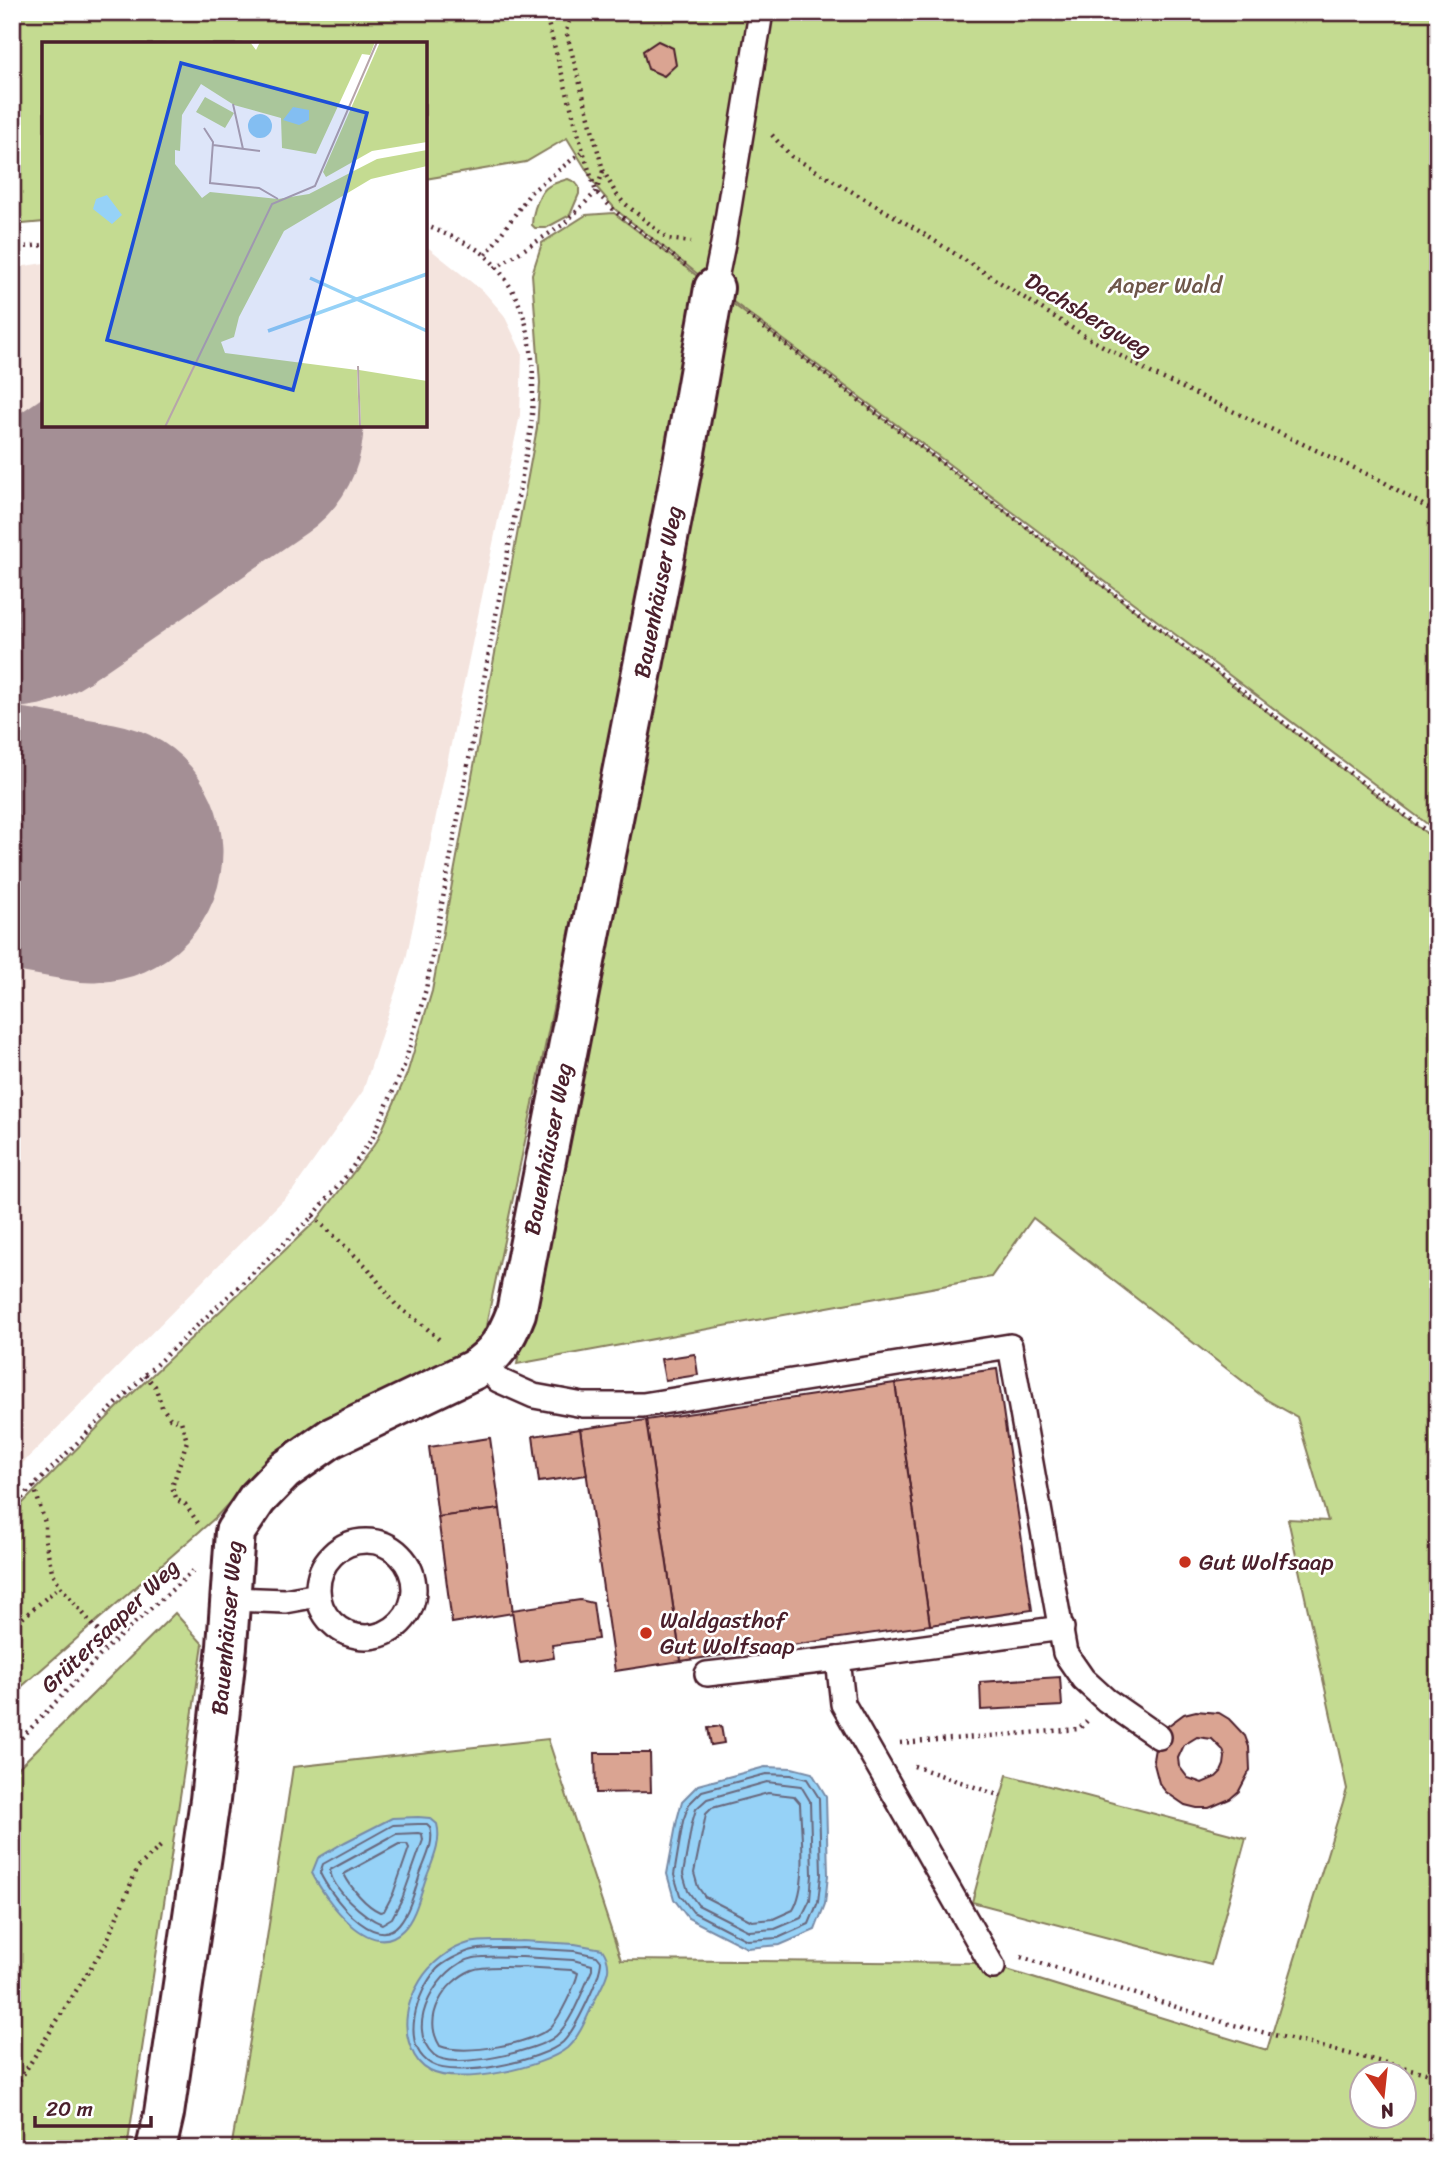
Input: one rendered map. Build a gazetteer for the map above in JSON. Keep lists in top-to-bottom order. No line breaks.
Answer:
{"streets":{"street":["Bauenhäuser Weg"],"path":["Dachsbergweg","Grütersaaper Weg"]},"crossings":[["Dachsbergweg","Bauenhäuser Weg"],["Bauenhäuser Weg","Grütersaaper Weg"]],"parks":["Aaper Wald"],"places":["Gut Wolfsaap","Waldgasthof Gut Wolfsaap"],"scale_bar":"20 m","north":"bottom"}
